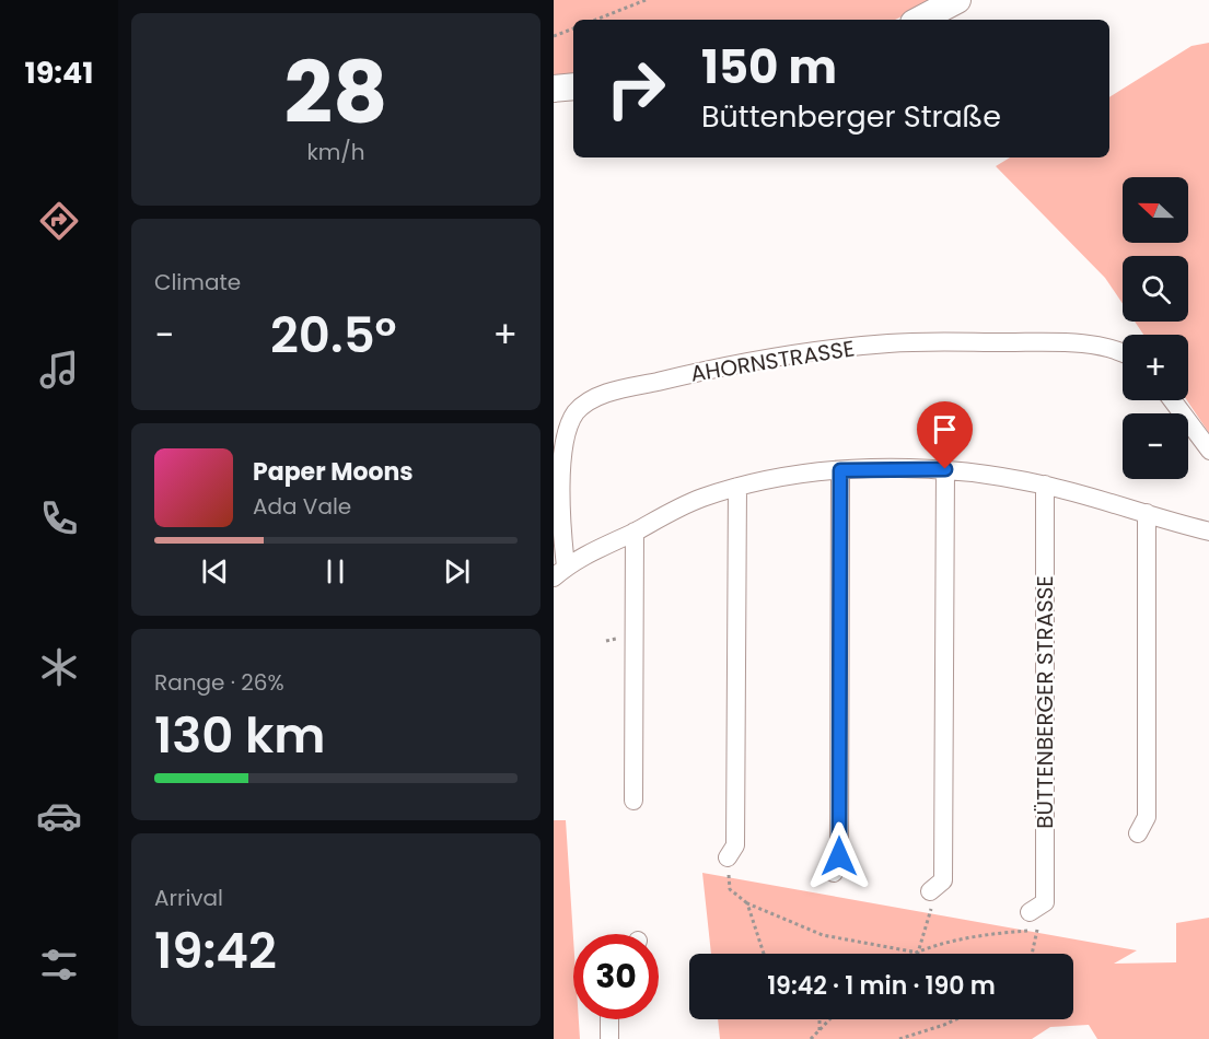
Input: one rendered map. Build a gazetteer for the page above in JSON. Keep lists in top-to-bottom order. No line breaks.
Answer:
{"streets":{"street":["AHORNSTRASSE","BÜTTENBERGER STRASSE"]},"north":"left","page":{"tabs":"19:41","tile":[["28","km/h"],"Climate",["Range · 26%","130 km"],["Arrival","19:42"]],"turn":["150 m","Büttenberger Straße"],"map_buttons":["+","−"],"heat":["−","20.5°","+"],"song":["Paper Moons","Ada Vale"],"limit":"30","trip":"19:42 · 1 min · 190 m"}}
